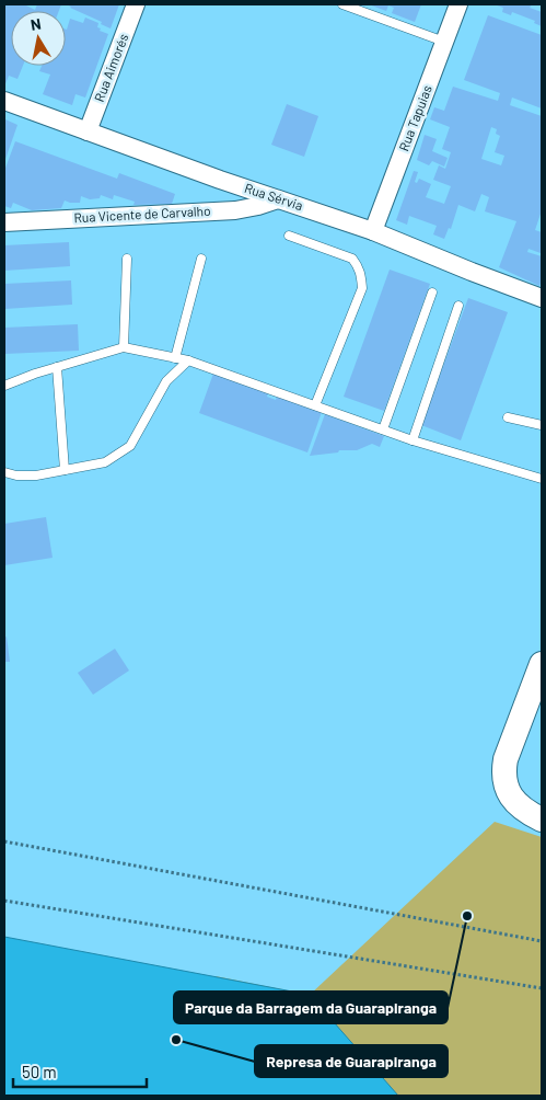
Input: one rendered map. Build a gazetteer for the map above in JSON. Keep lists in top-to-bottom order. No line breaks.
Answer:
{"streets":{"street":["Rua Aimorés","Rua Tapuias","Rua Sérvia","Rua Vicente de Carvalho"]},"crossings":[["Rua Aimorés","Rua Sérvia"],["Rua Tapuias","Rua Sérvia"],["Rua Sérvia","Rua Vicente de Carvalho"]],"places":["Parque da Barragem da Guarapiranga","Represa de Guarapiranga"],"scale_bar":"50 m","north":"top"}
